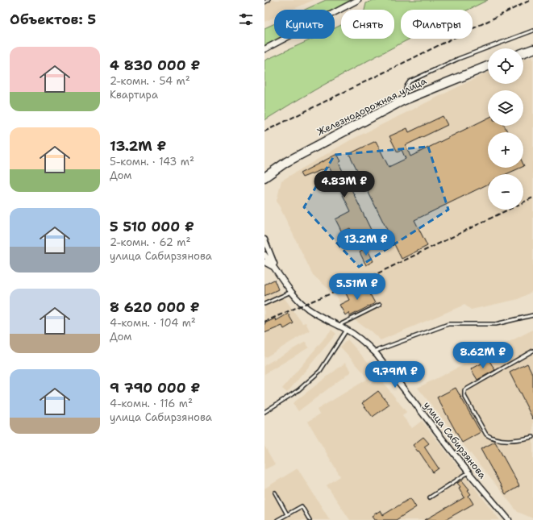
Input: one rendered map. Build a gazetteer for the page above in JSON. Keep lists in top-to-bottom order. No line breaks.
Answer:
{"streets":{"main road":["Железнодорожная улица"],"street":["улица Сабирзянова"]},"page":{"heading":"Объектов: 5","chip":["Купить","Снять","Фильтры"],"list":[{"name":"4 830 000 ₽","note":"2-комн. · 54 m² · Квартира"},{"name":"13.2M ₽","note":"5-комн. · 143 m² · Дом"},{"name":"5 510 000 ₽","note":"2-комн. · 62 m² · улица Сабирзянова"},{"name":"8 620 000 ₽","note":"4-комн. · 104 m² · Дом"},{"name":"9 790 000 ₽","note":"4-комн. · 116 m² · улица Сабирзянова"}],"map_buttons":["+","−"],"price":["4.83M ₽","13.2M ₽","5.51M ₽","8.62M ₽","9.79M ₽"]}}
